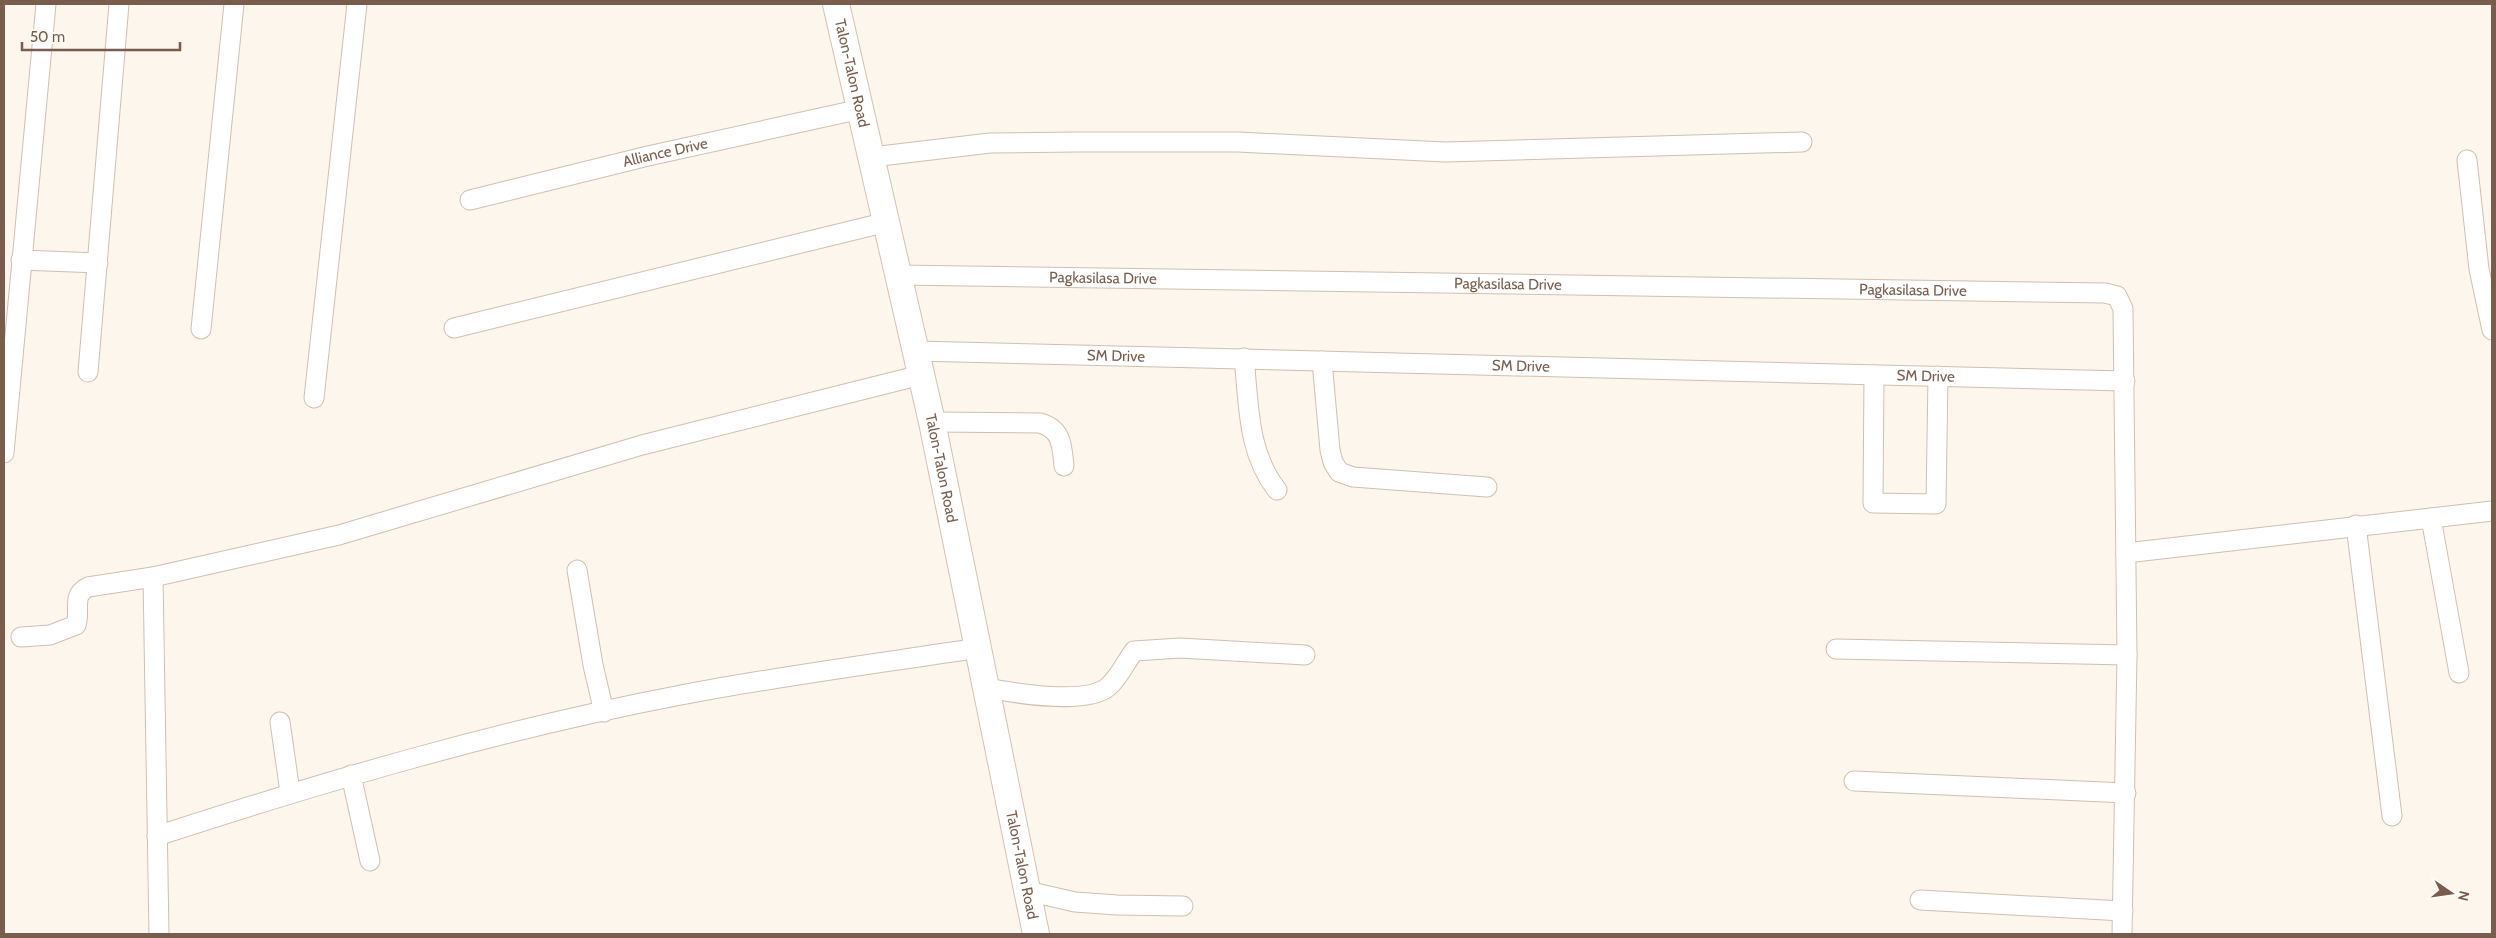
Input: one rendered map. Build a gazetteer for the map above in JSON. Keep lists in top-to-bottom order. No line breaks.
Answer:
{"streets":{"street":["Talon-Talon Road","Alliance Drive","Pagkasilasa Drive","SM Drive"]},"crossings":[["Talon-Talon Road","Alliance Drive"],["Talon-Talon Road","Pagkasilasa Drive"],["Talon-Talon Road","SM Drive"],["Pagkasilasa Drive","SM Drive"]],"scale_bar":"50 m","north":"right"}
